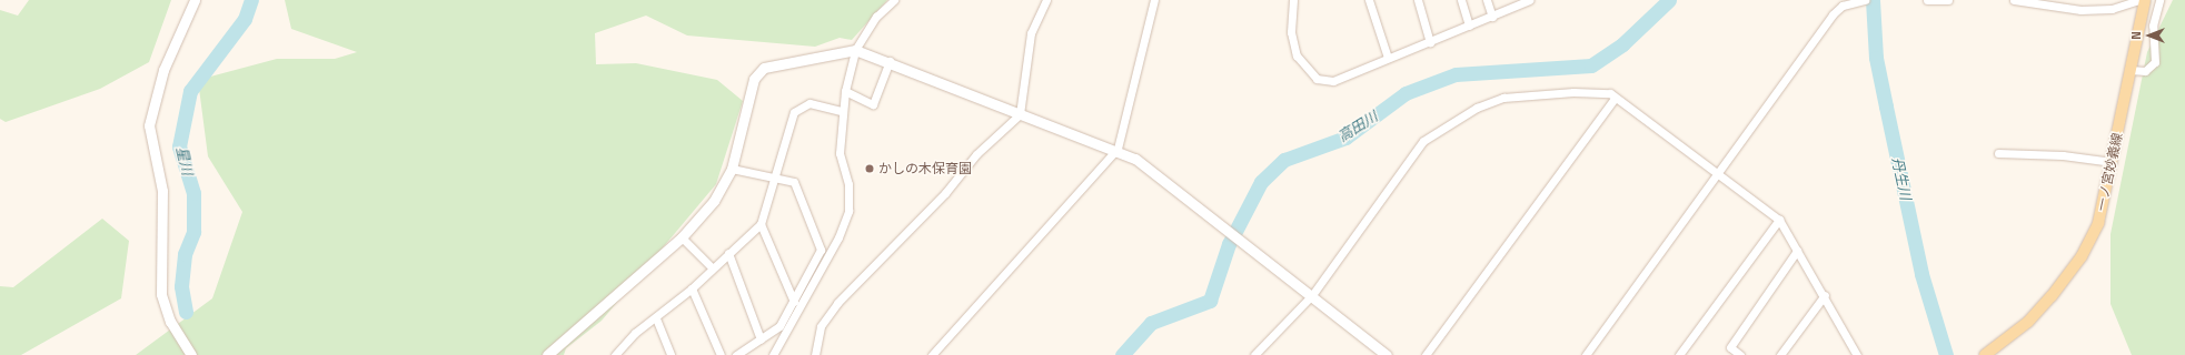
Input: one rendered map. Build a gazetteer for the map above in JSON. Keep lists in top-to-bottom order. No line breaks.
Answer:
{"streets":{"main road":["一ノ宮妙義線"]},"water":["高田川","星川","丹生川"],"places":["かしの木保育園"],"north":"left"}
